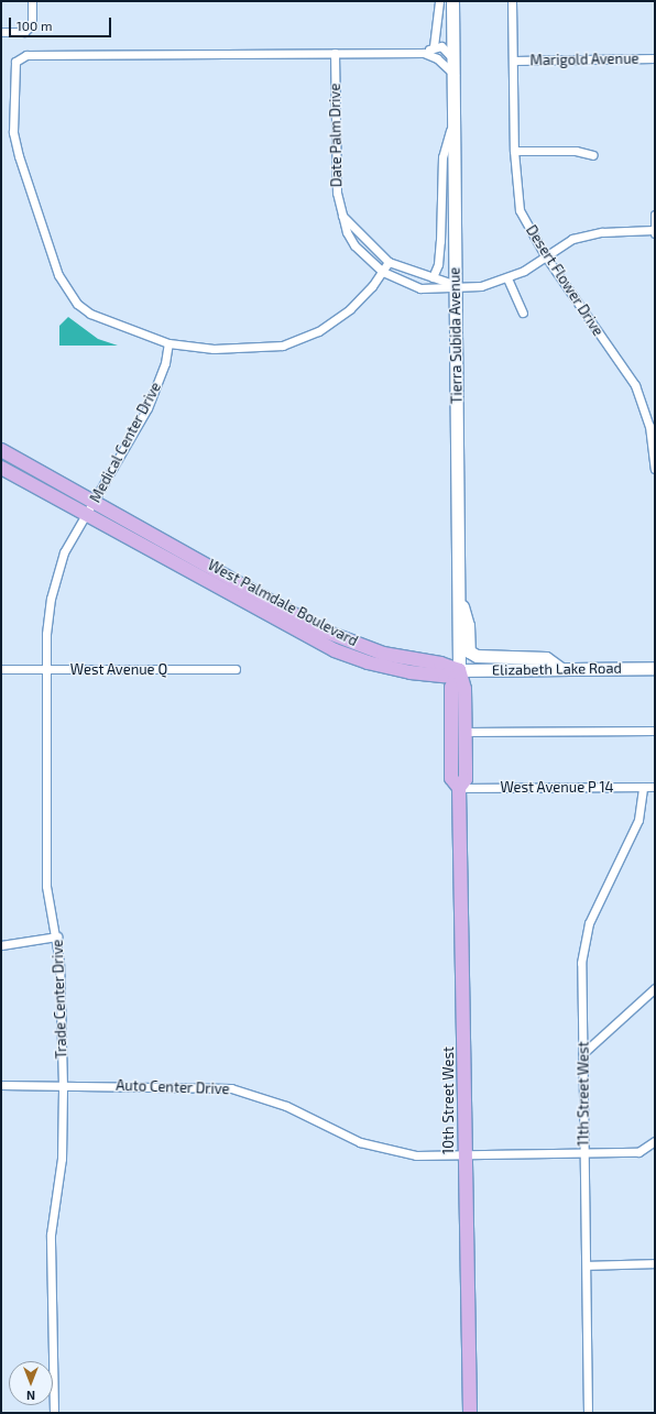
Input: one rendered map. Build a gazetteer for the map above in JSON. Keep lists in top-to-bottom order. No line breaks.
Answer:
{"streets":{"main road":["Tierra Subida Avenue","West Palmdale Boulevard","Elizabeth Lake Road","10th Street West"],"street":["Marigold Avenue","Date Palm Drive","Desert Flower Drive","Medical Center Drive","West Avenue Q","West Avenue P 14","Trade Center Drive","Auto Center Drive","11th Street West"]},"crossings":[["Marigold Avenue","Desert Flower Drive"],["Date Palm Drive","Desert Flower Drive"],["Date Palm Drive","Tierra Subida Avenue"],["Tierra Subida Avenue","West Palmdale Boulevard"],["Tierra Subida Avenue","Elizabeth Lake Road"],["Tierra Subida Avenue","10th Street West"],["Medical Center Drive","West Palmdale Boulevard"],["Medical Center Drive","Trade Center Drive"],["West Palmdale Boulevard","Elizabeth Lake Road"],["West Palmdale Boulevard","Trade Center Drive"],["West Palmdale Boulevard","10th Street West"],["West Avenue Q","Trade Center Drive"],["Elizabeth Lake Road","10th Street West"],["West Avenue P 14","11th Street West"],["West Avenue P 14","10th Street West"],["Trade Center Drive","Auto Center Drive"],["Auto Center Drive","11th Street West"],["Auto Center Drive","10th Street West"]],"scale_bar":"100 m","north":"bottom"}
